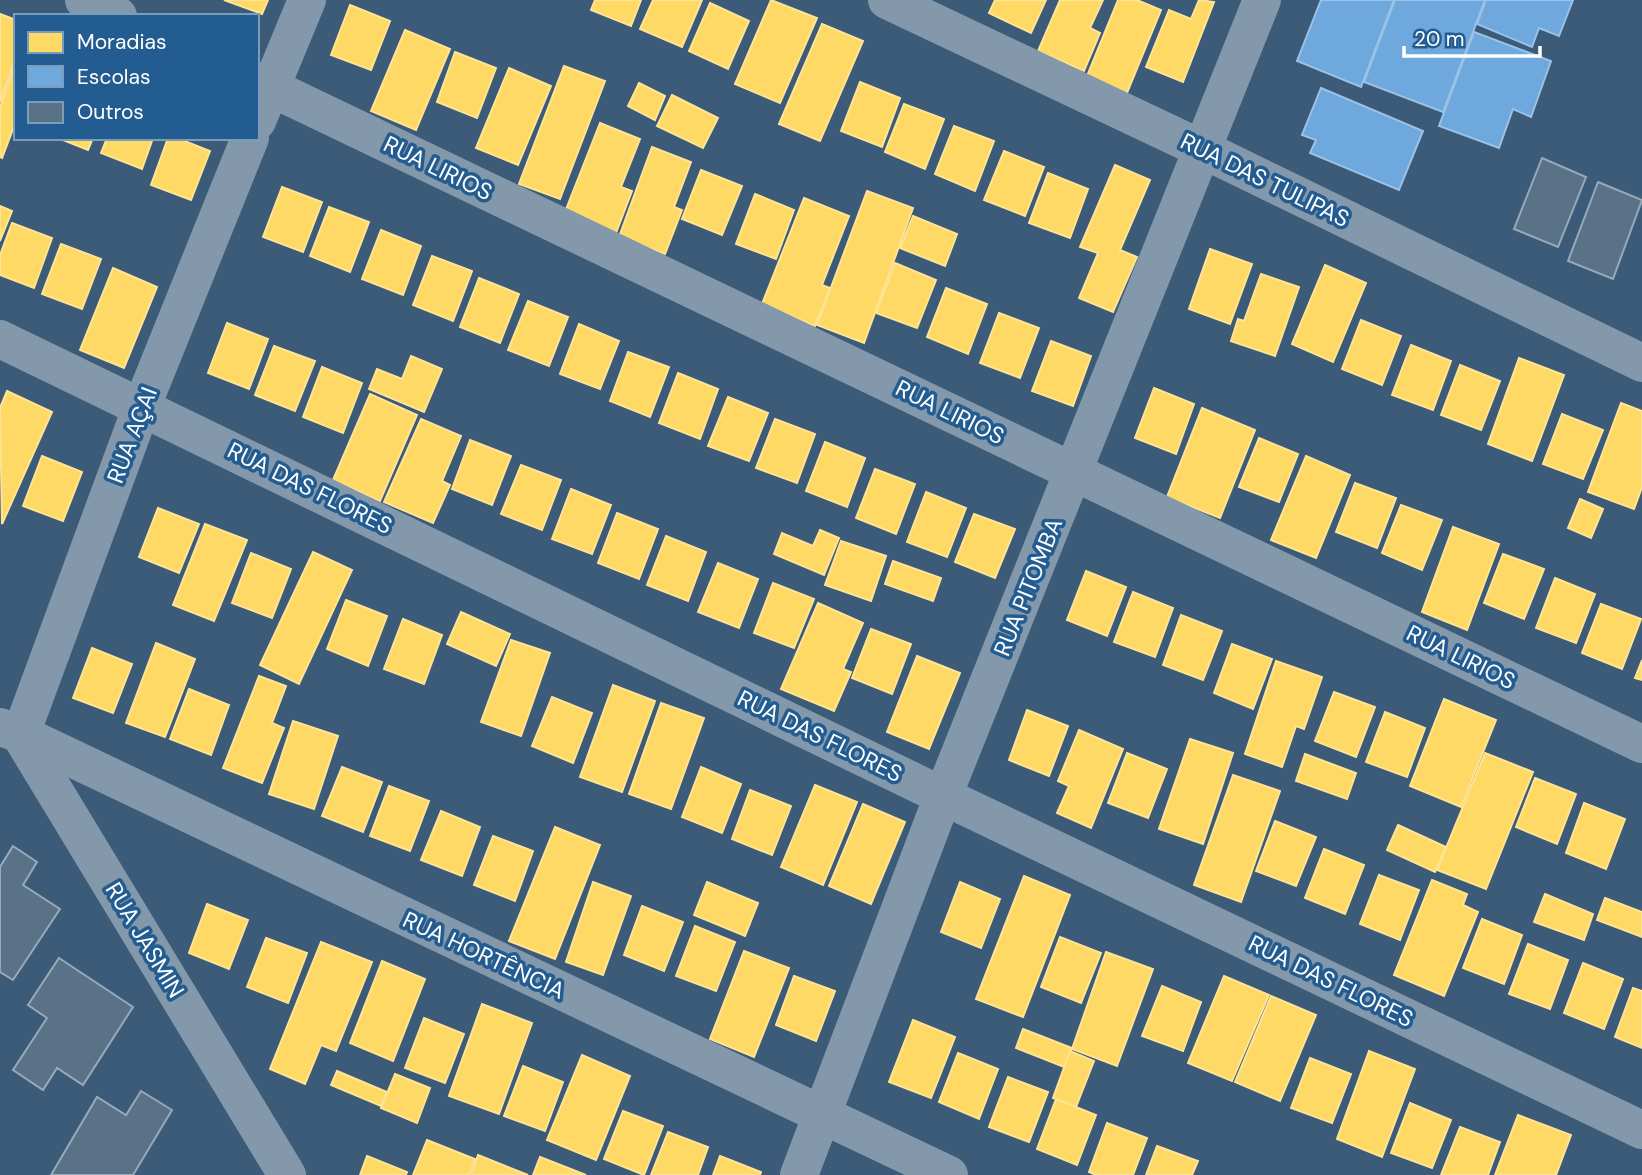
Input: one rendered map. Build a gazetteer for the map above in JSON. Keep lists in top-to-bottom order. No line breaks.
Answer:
{"streets":{"street":["RUA LIRIOS","RUA DAS TULIPAS","RUA AÇAI","RUA DAS FLORES","RUA PITOMBA","RUA JASMIN","RUA HORTÊNCIA"]},"crossings":[["RUA LIRIOS","RUA PITOMBA"],["RUA DAS TULIPAS","RUA PITOMBA"],["RUA AÇAI","RUA DAS FLORES"],["RUA AÇAI","RUA JASMIN"],["RUA AÇAI","RUA HORTÊNCIA"],["RUA DAS FLORES","RUA PITOMBA"],["RUA PITOMBA","RUA HORTÊNCIA"],["RUA JASMIN","RUA HORTÊNCIA"]],"legend":["Moradias","Escolas","Outros"],"scale_bar":"20 m"}
